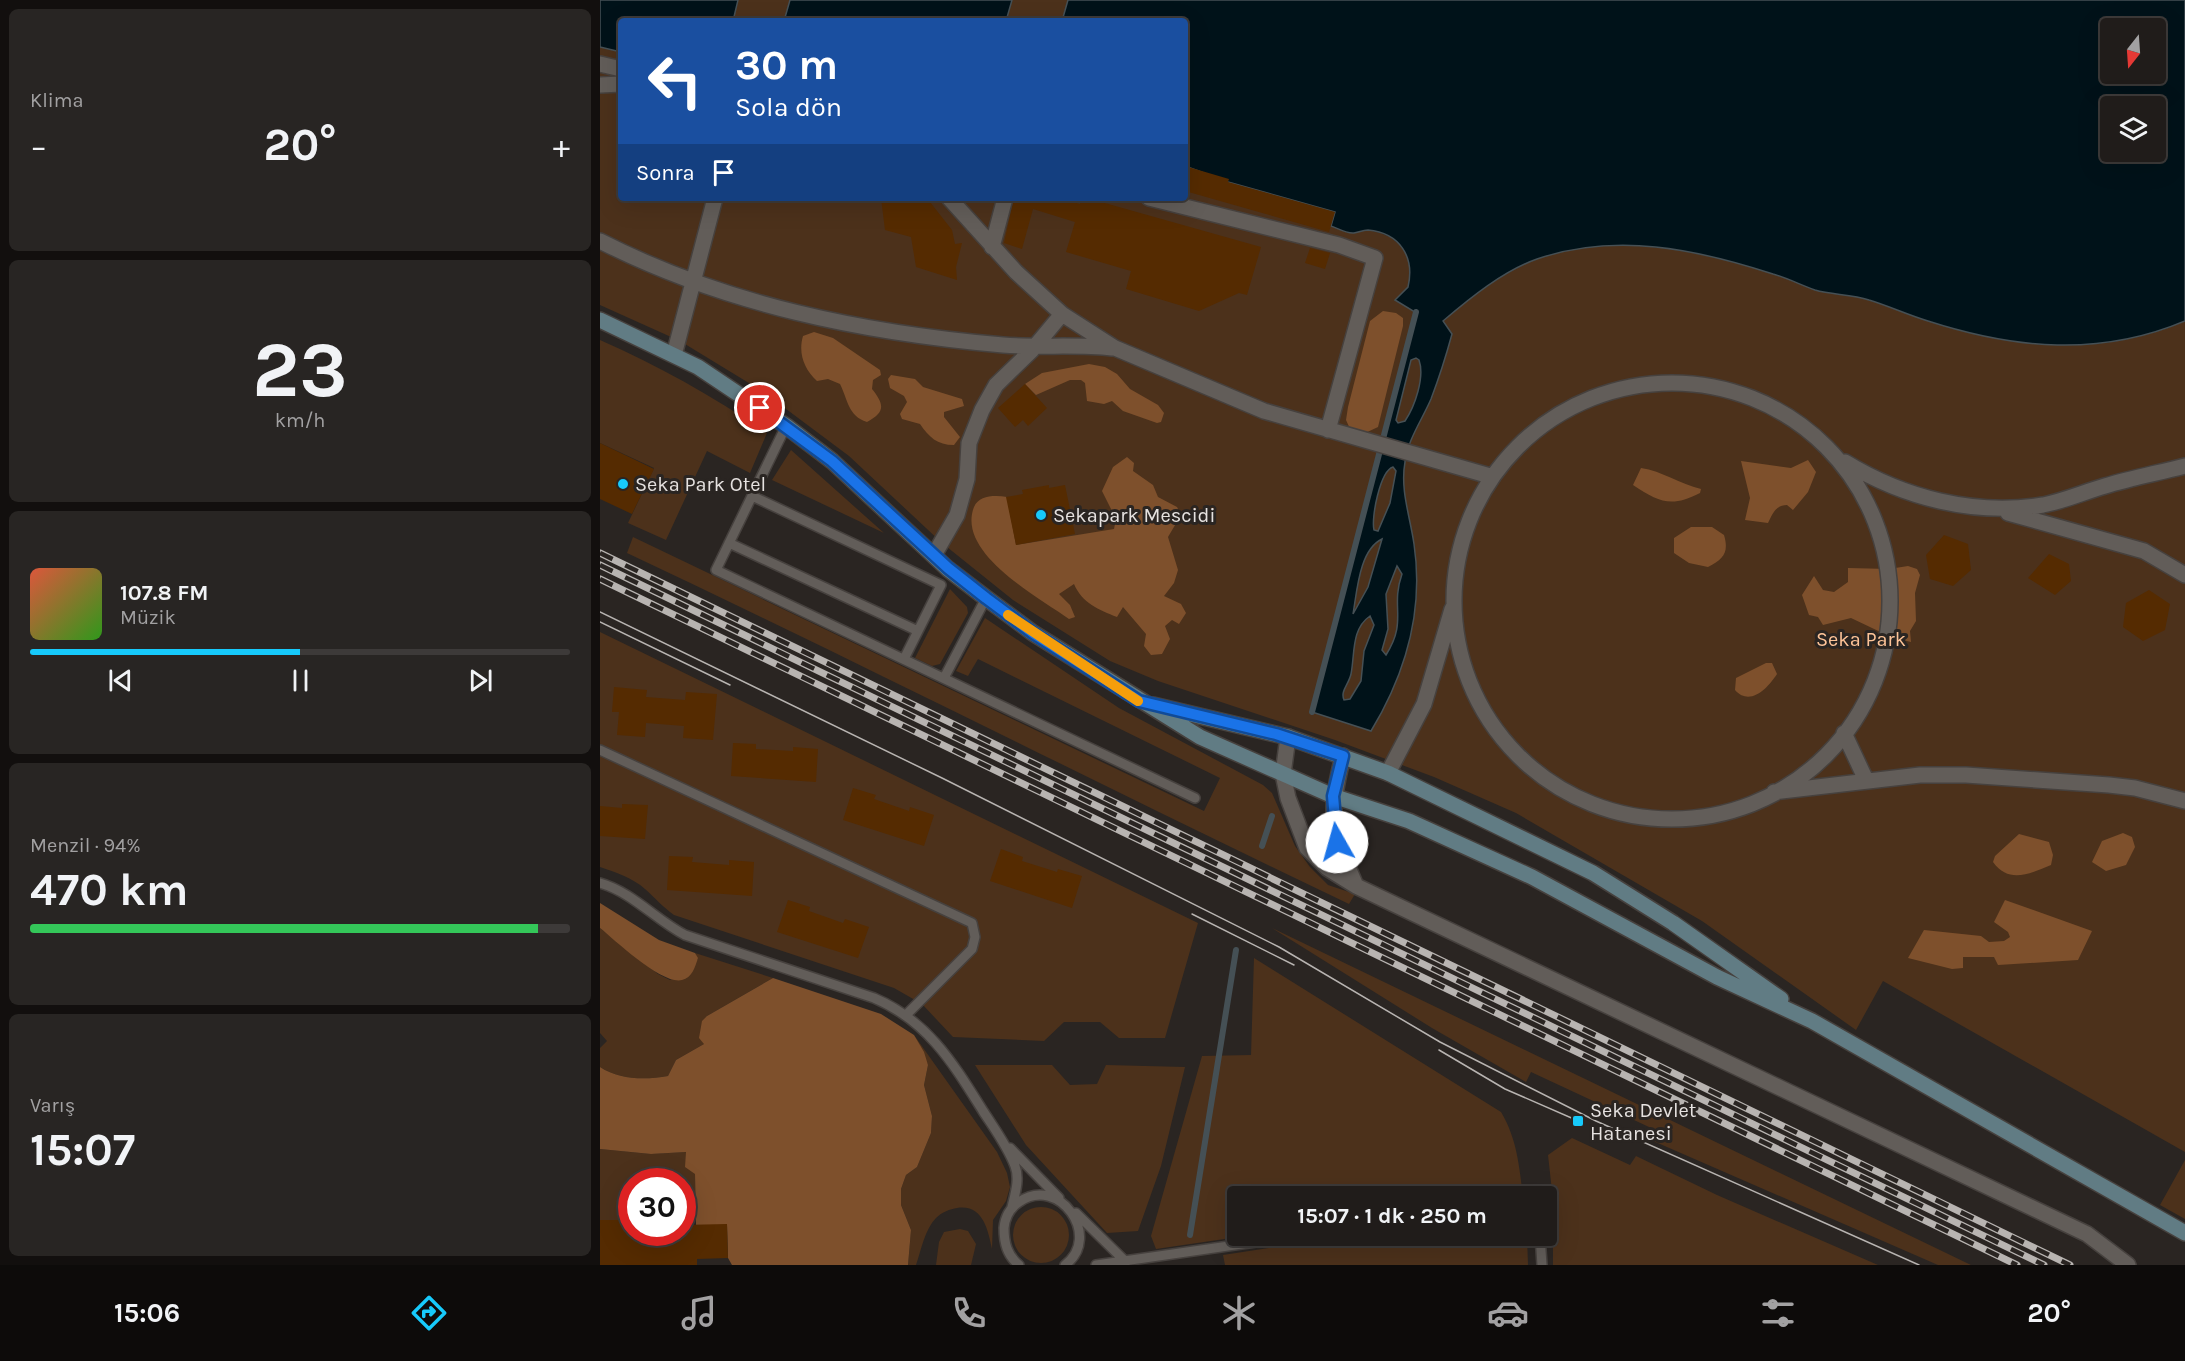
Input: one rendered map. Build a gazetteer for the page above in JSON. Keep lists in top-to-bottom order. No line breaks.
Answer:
{"parks":["Seka Park"],"places":{"other":["Seka Park Otel","Sekapark Mescidi"],"transit":["Seka Devlet Hatanesi"]},"north":"bottom","page":{"tile":["Klima",["23","km/h"],["Menzil · 94%","470 km"],["Varış","15:07"]],"turn":["30 m","Sola dön"],"heat":["−","20°","+"],"then":"Sonra","song":["107.8 FM","Müzik"],"limit":"30","trip":"15:07 · 1 dk · 250 m","tabs":["15:06","20°"]}}
